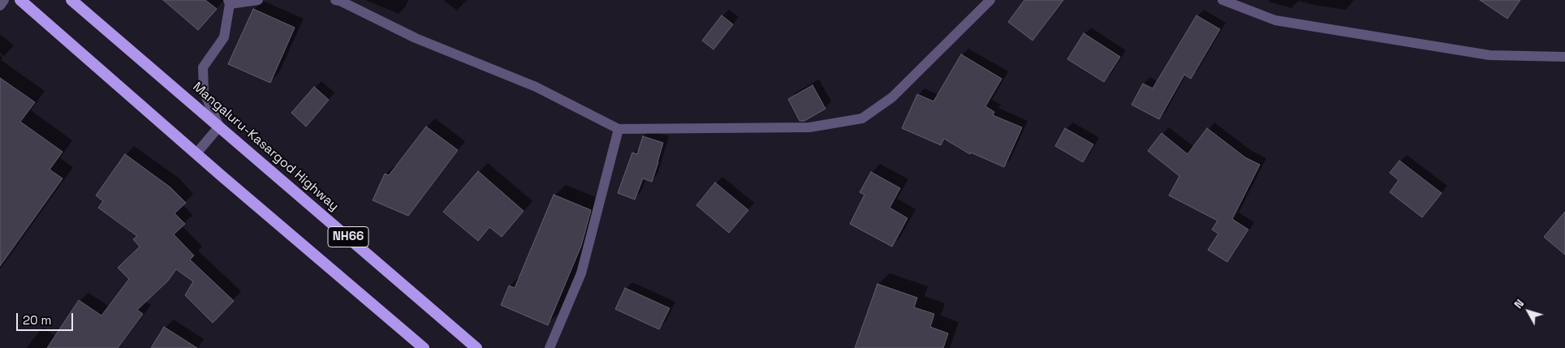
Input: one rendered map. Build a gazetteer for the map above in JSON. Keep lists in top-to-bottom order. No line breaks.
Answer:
{"streets":{"highway":["Mangaluru-Kasargod Highway","NH66"]},"scale_bar":"20 m","north":"top left"}
